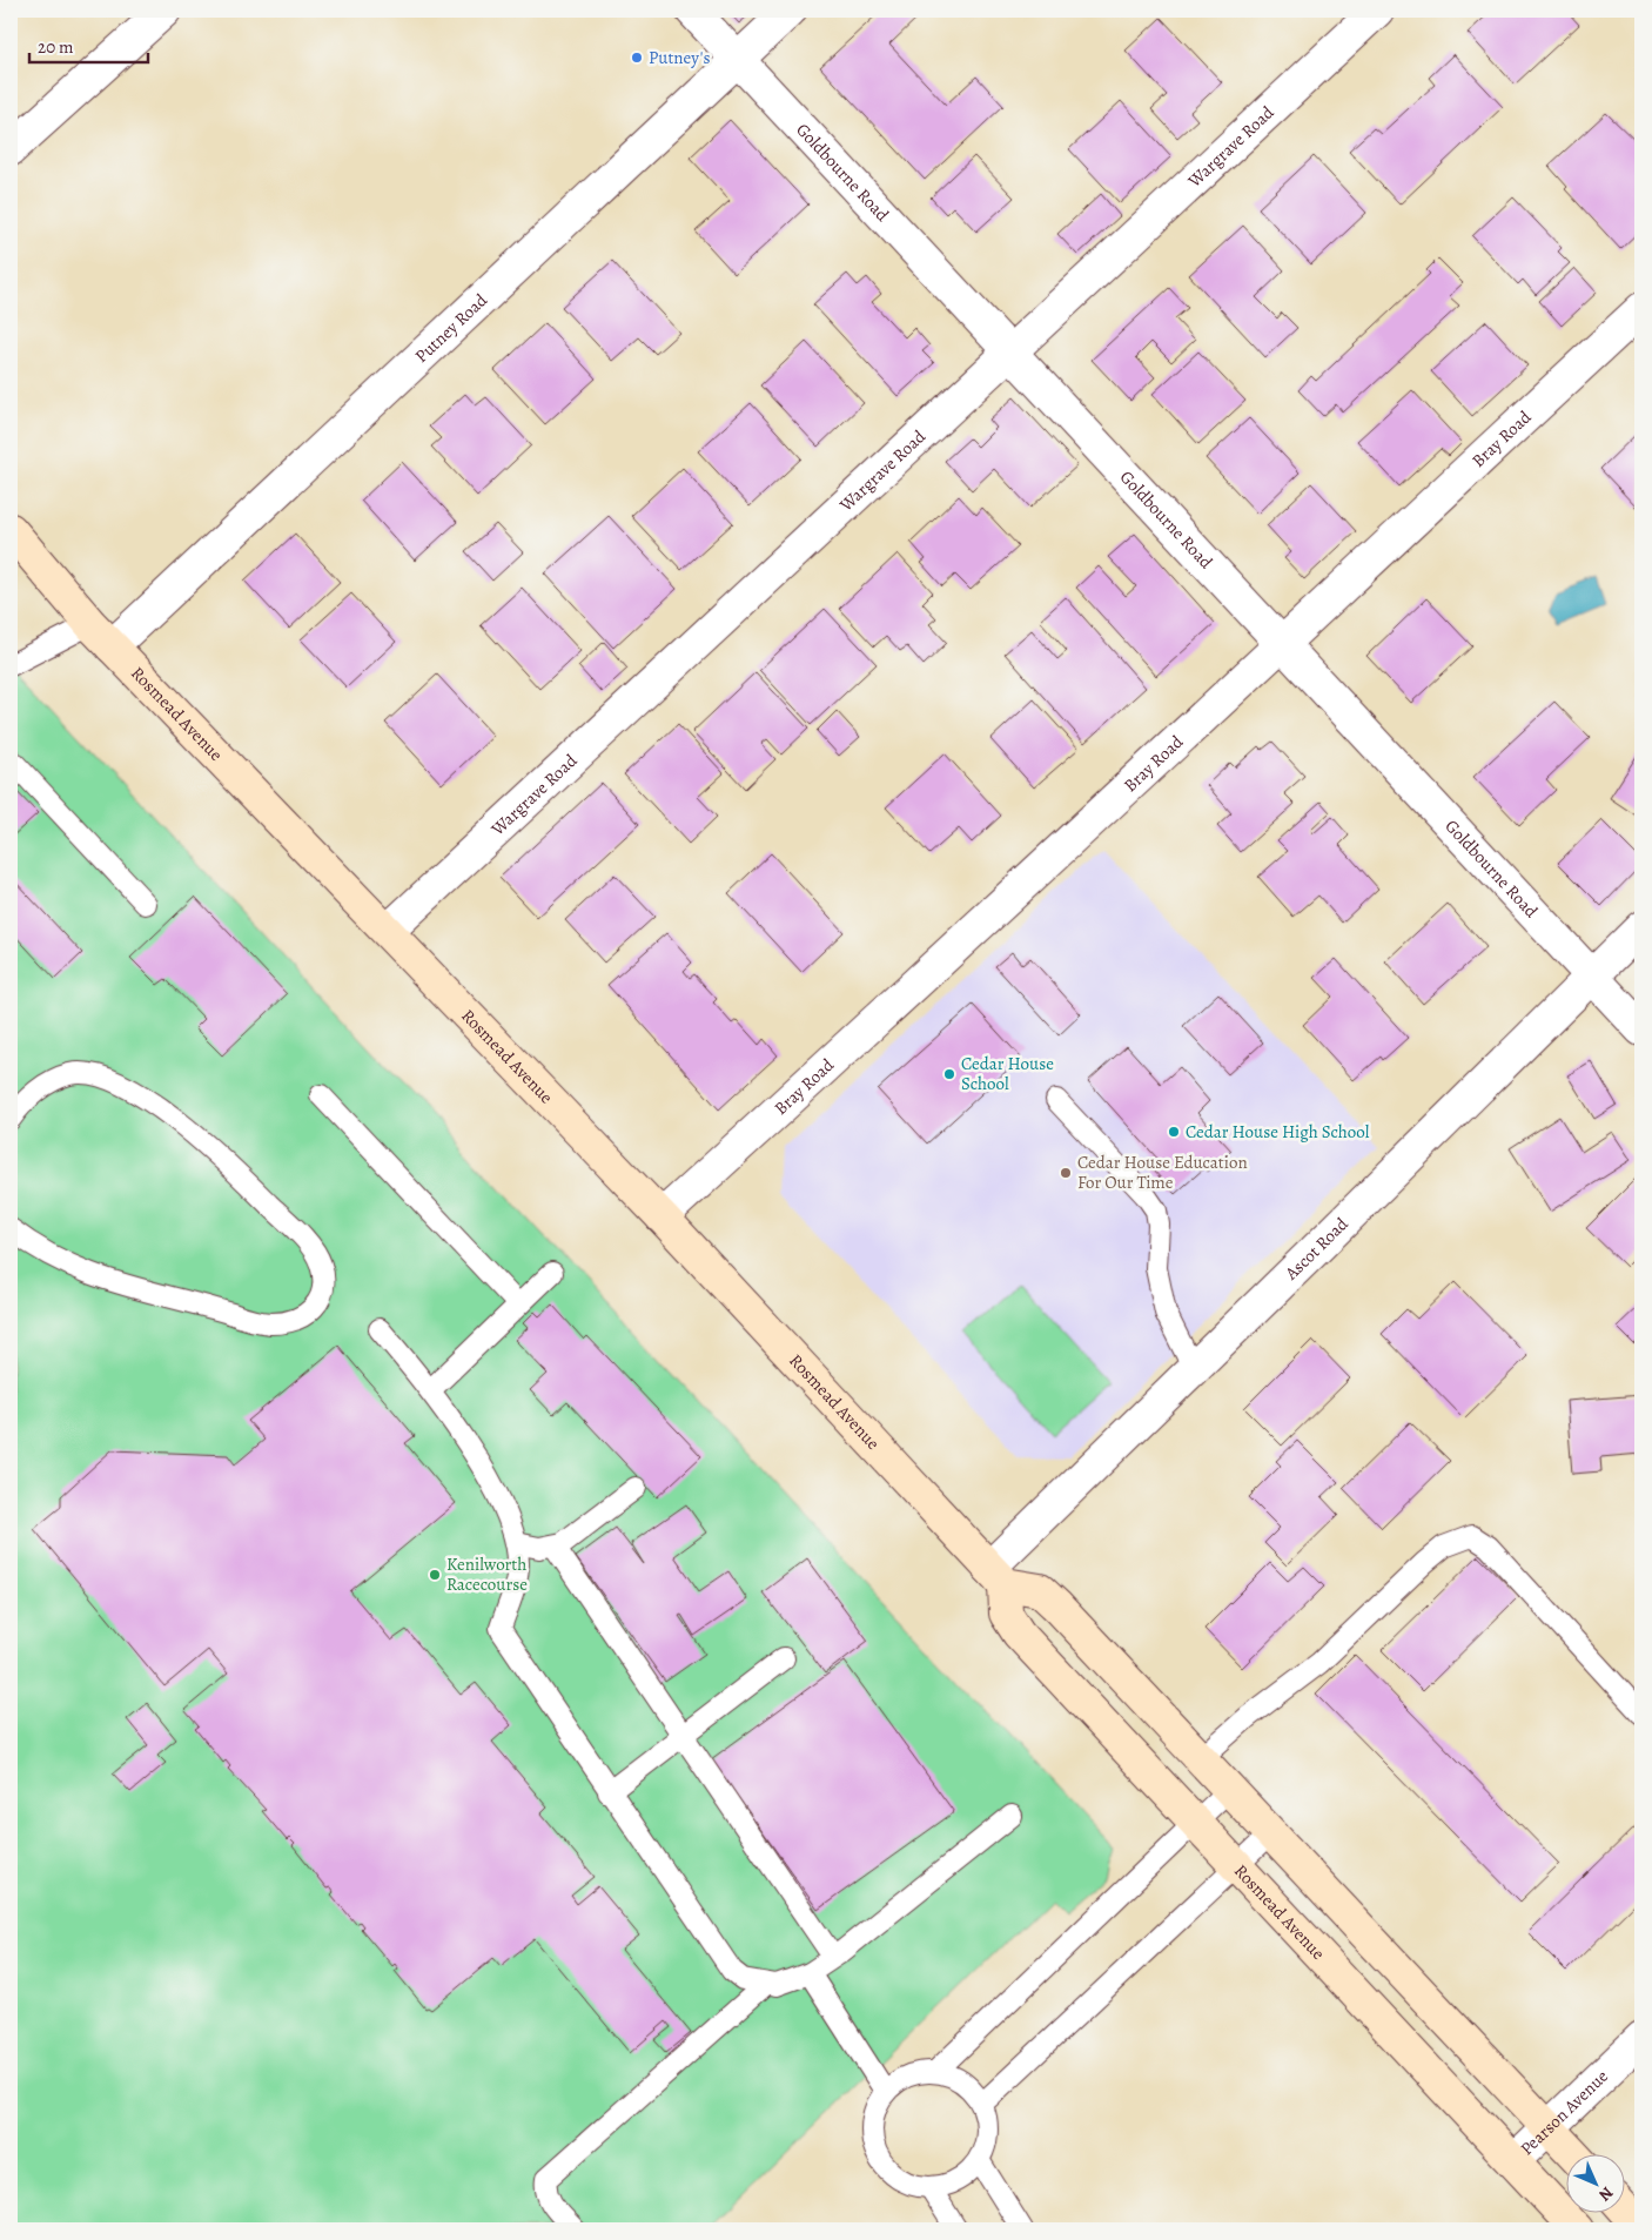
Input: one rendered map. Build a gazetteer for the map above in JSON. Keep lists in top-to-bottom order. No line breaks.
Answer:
{"streets":{"main road":["Rosmead Avenue"],"street":["Wargrave Road","Goldbourne Road","Putney Road","Bray Road","Ascot Road","Pearson Avenue"]},"crossings":[["Wargrave Road","Goldbourne Road"],["Wargrave Road","Rosmead Avenue"],["Goldbourne Road","Putney Road"],["Goldbourne Road","Bray Road"],["Goldbourne Road","Ascot Road"],["Putney Road","Rosmead Avenue"],["Bray Road","Rosmead Avenue"],["Rosmead Avenue","Ascot Road"],["Rosmead Avenue","Pearson Avenue"]],"places":["Putney's","Cedar House School","Cedar House High School","Cedar House Education For Our Time","Kenilworth Racecourse"],"scale_bar":"20 m","north":"bottom right"}
